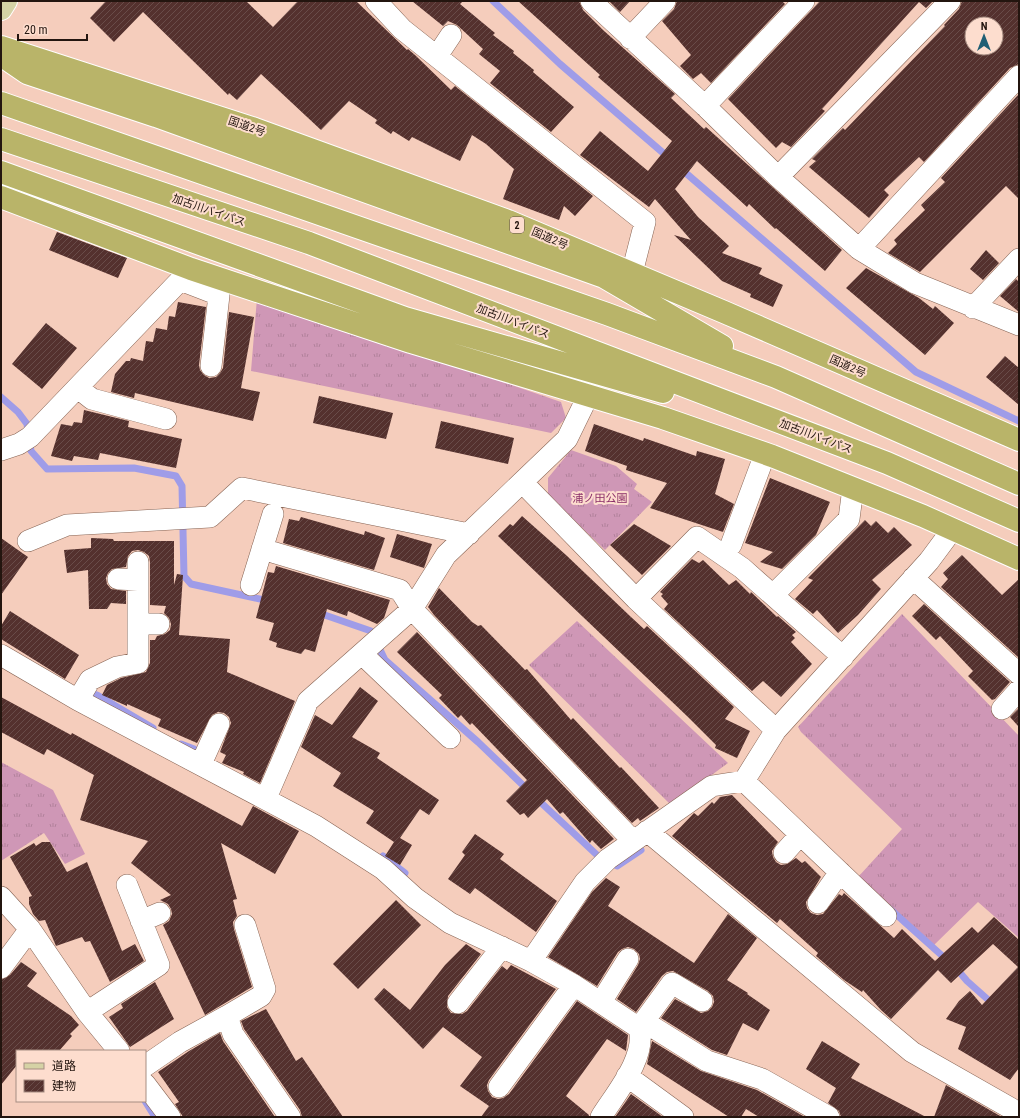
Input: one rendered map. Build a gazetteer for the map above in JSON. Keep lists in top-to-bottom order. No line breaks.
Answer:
{"streets":{"highway":["国道2号","加古川バイパス","2"]},"parks":["浦ノ田公園"],"legend":["道路","建物"],"scale_bar":"20 m","north":"top"}
